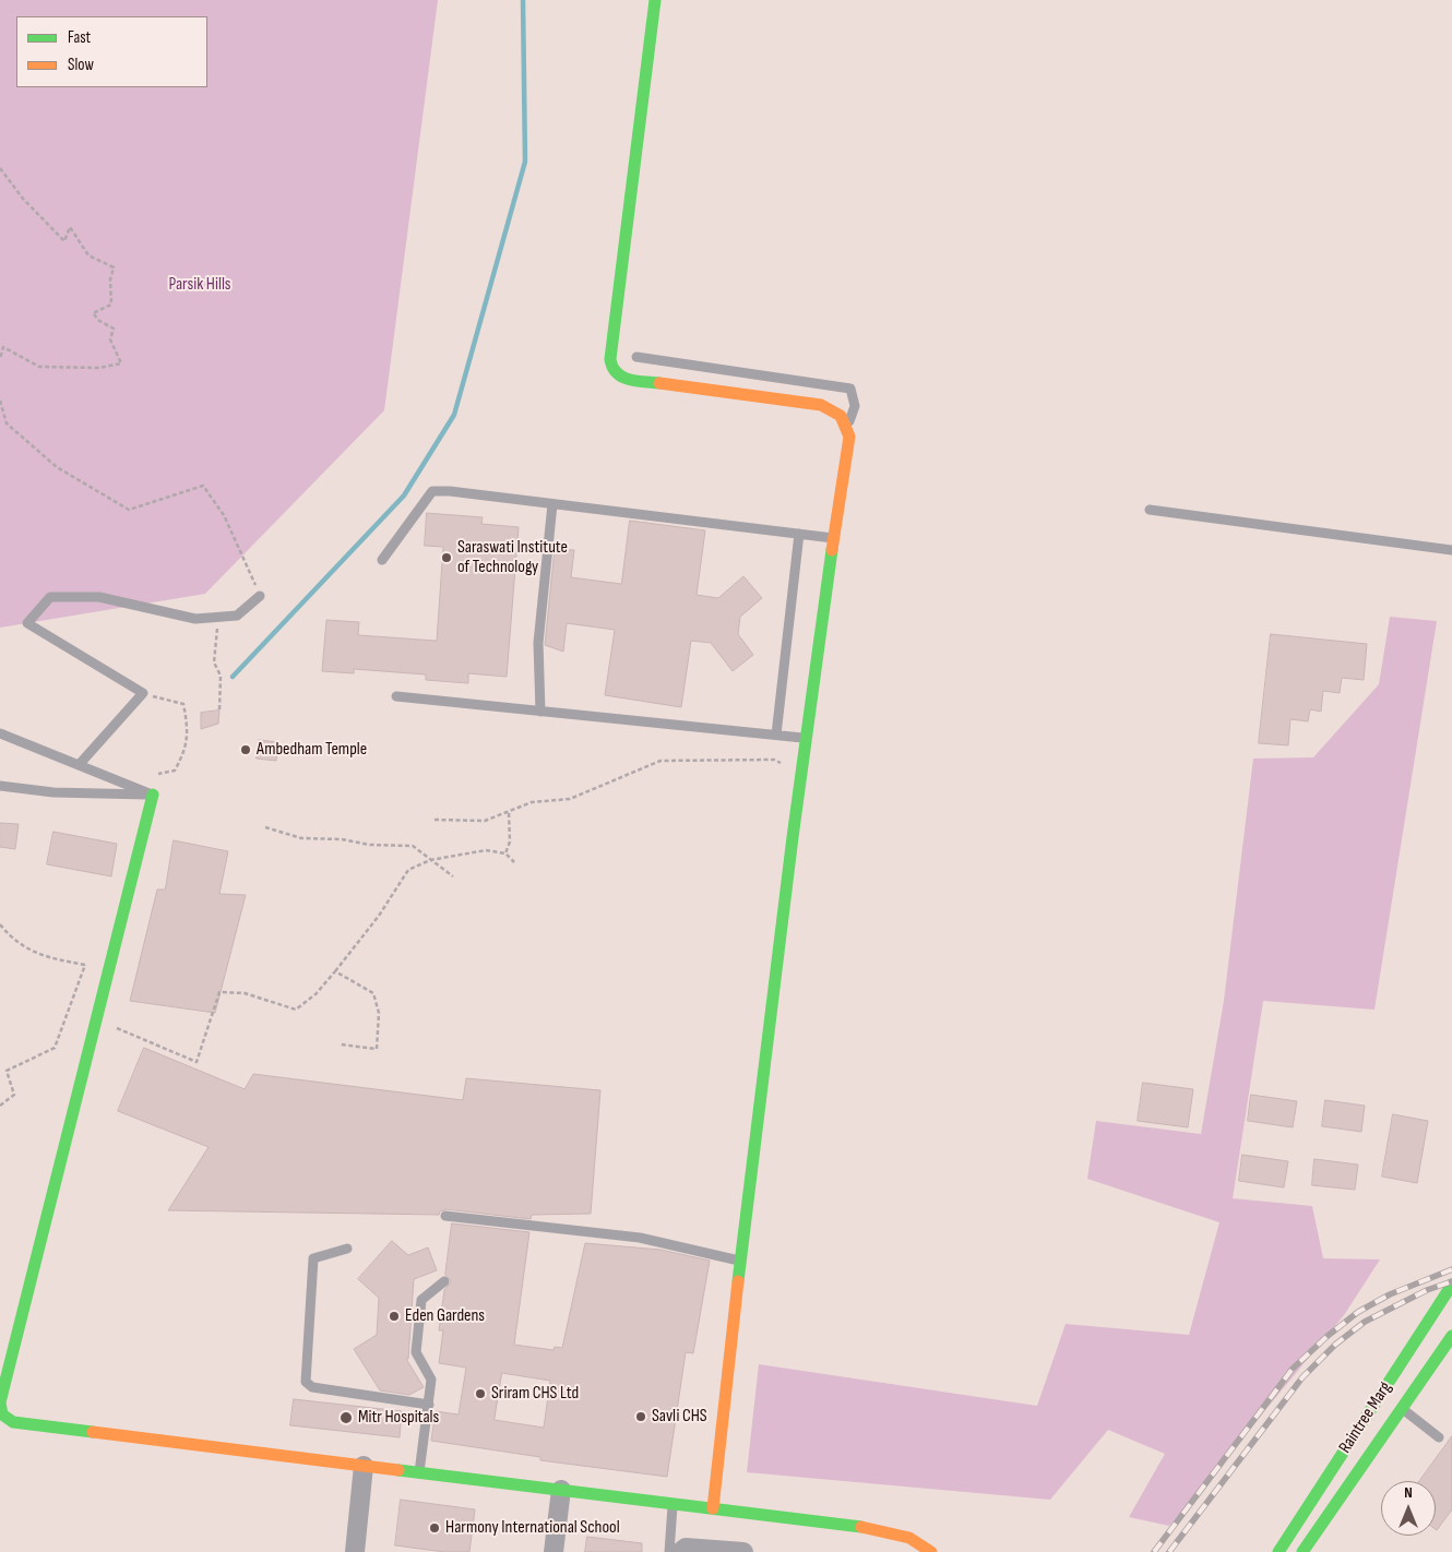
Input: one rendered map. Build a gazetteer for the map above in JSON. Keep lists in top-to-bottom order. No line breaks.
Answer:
{"streets":{"street":["Raintree Marg"]},"parks":["Parsik Hills"],"places":["Saraswati Institute of Technology","Ambedham Temple","Eden Gardens","Sriram CHS Ltd","Savli CHS","Mitr Hospitals","Harmony International School"],"legend":["Fast","Slow"],"north":"top"}
